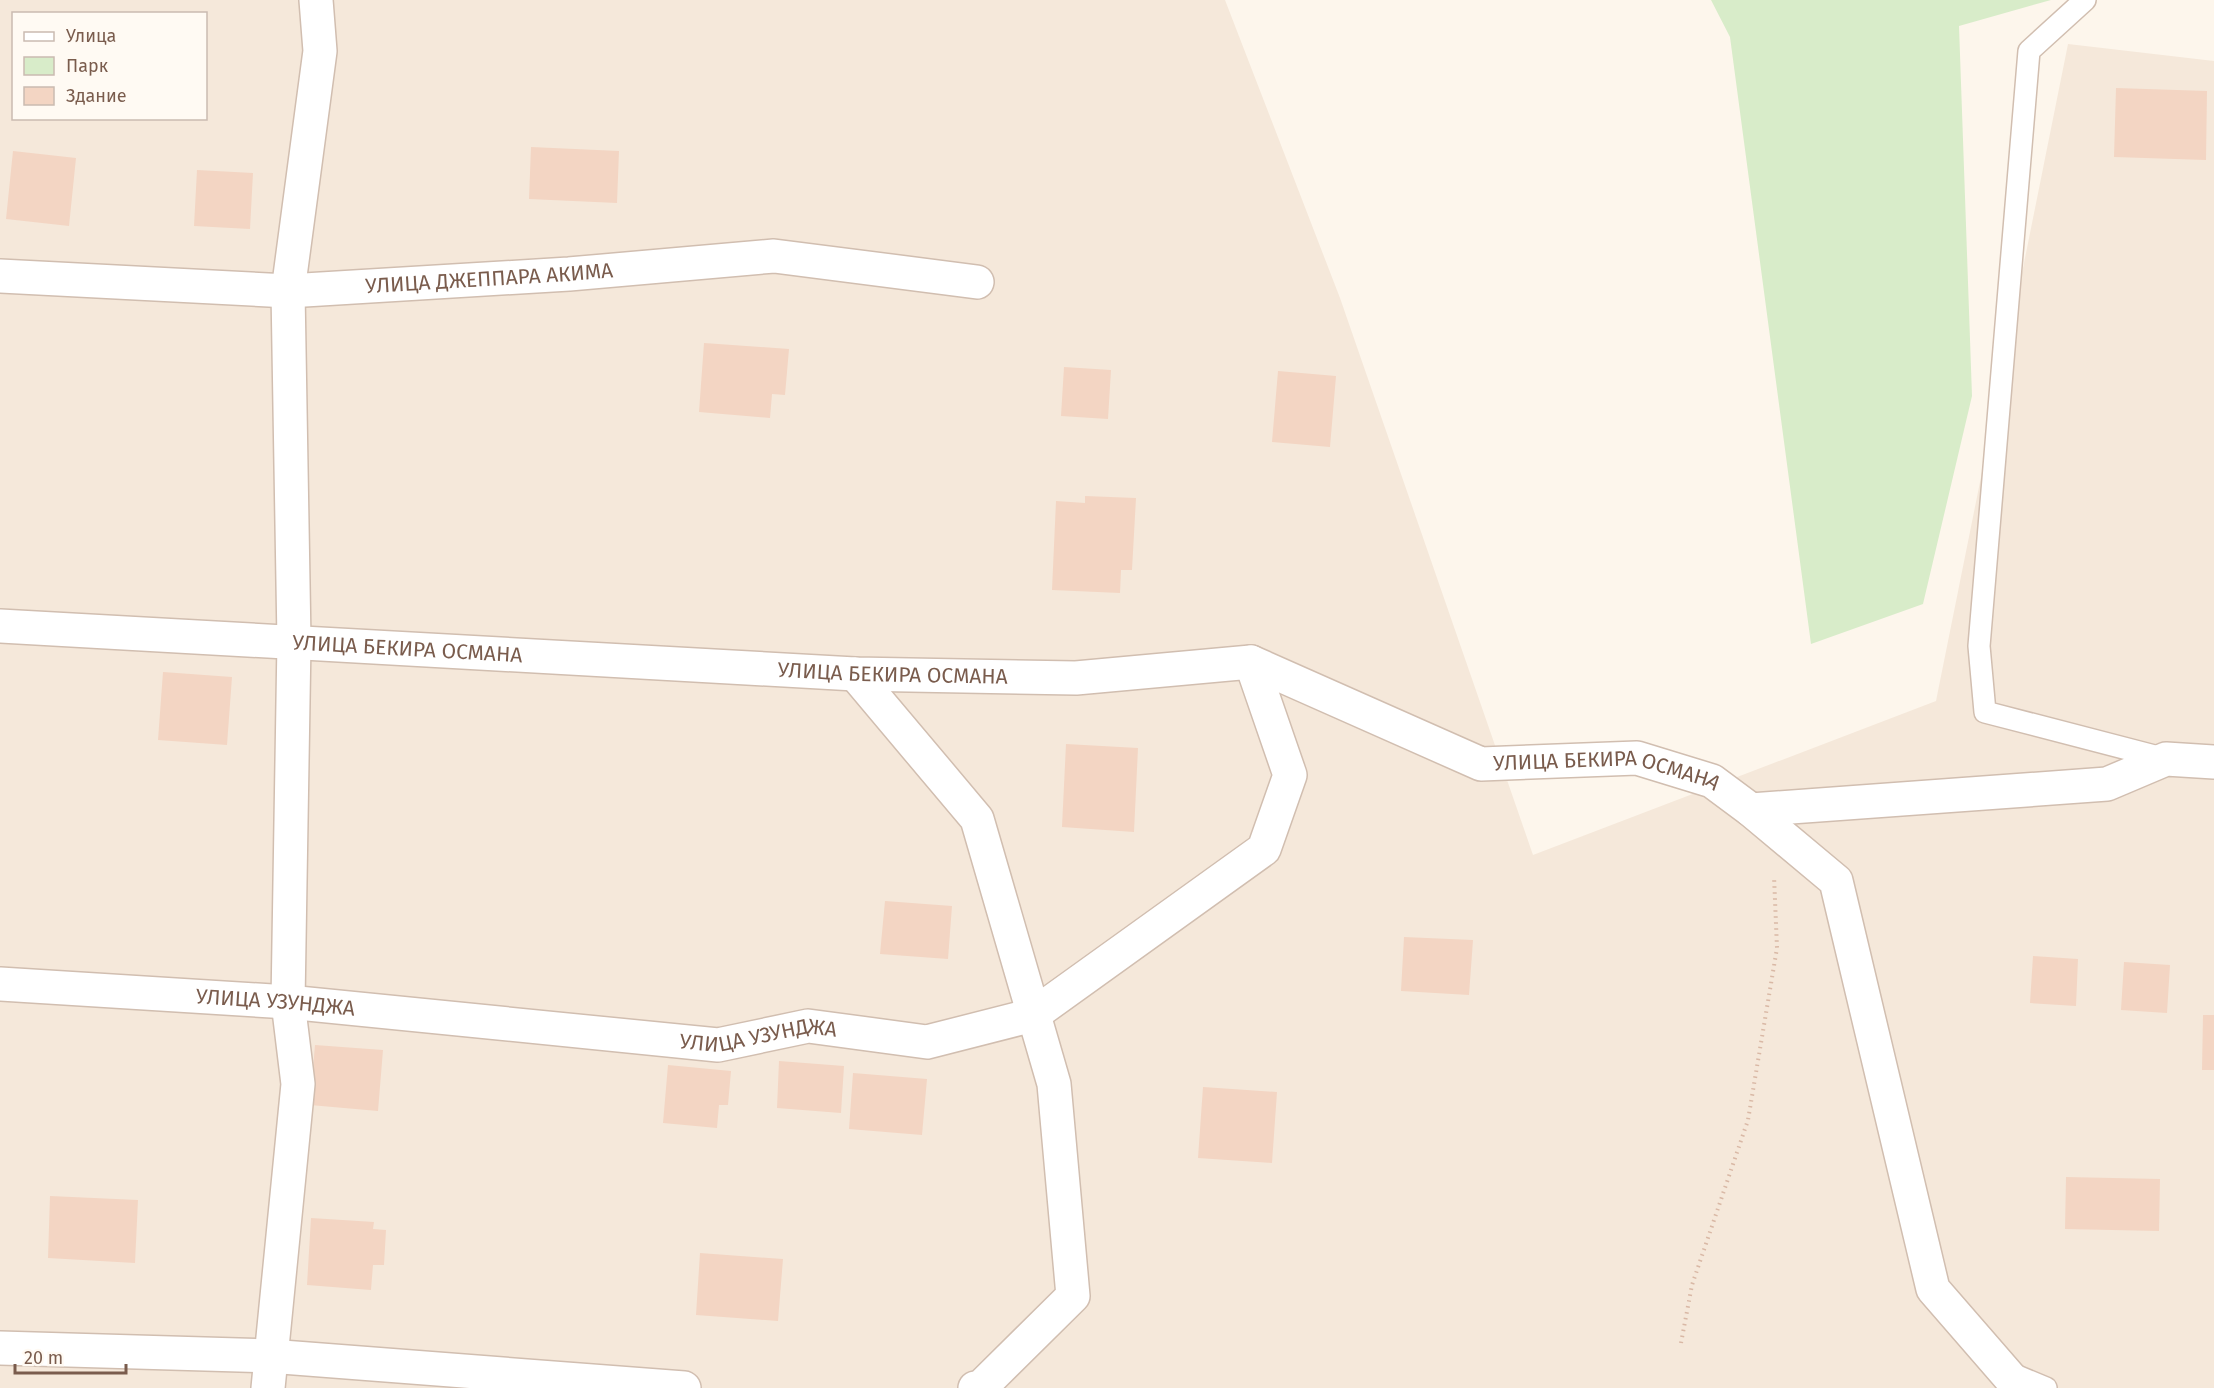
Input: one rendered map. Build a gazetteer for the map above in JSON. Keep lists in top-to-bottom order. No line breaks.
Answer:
{"streets":{"street":["УЛИЦА ДЖЕППАРА АКИМА","УЛИЦА БЕКИРА ОСМАНА","УЛИЦА УЗУНДЖА"]},"crossings":[["УЛИЦА БЕКИРА ОСМАНА","УЛИЦА УЗУНДЖА"]],"legend":["Улица","Парк","Здание"],"scale_bar":"20 m"}
